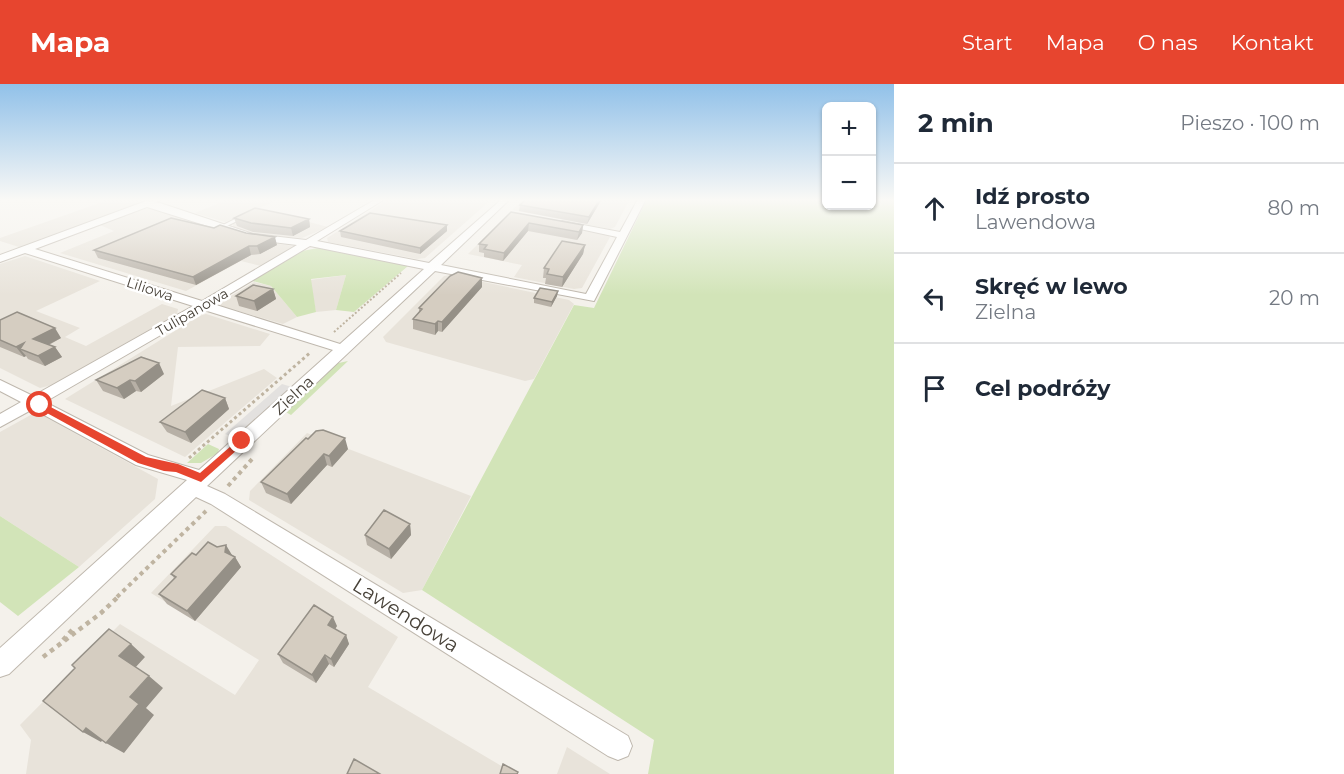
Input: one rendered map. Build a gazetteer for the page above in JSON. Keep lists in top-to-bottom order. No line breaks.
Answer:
{"streets":{"street":["Liliowa","Tulipanowa","Zielna","Lawendowa"]},"crossings":[["Liliowa","Tulipanowa"],["Liliowa","Zielna"],["Tulipanowa","Lawendowa"],["Zielna","Lawendowa"]],"page":{"header":"Mapa","nav":["Start","Mapa","O nas","Kontakt"],"heading":["2 min","Pieszo · 100 m"],"map_buttons":["+","−"],"list":[["Idź prosto","Lawendowa","80 m"],["Skręć w lewo","Zielna","20 m"],"Cel podróży"]}}
